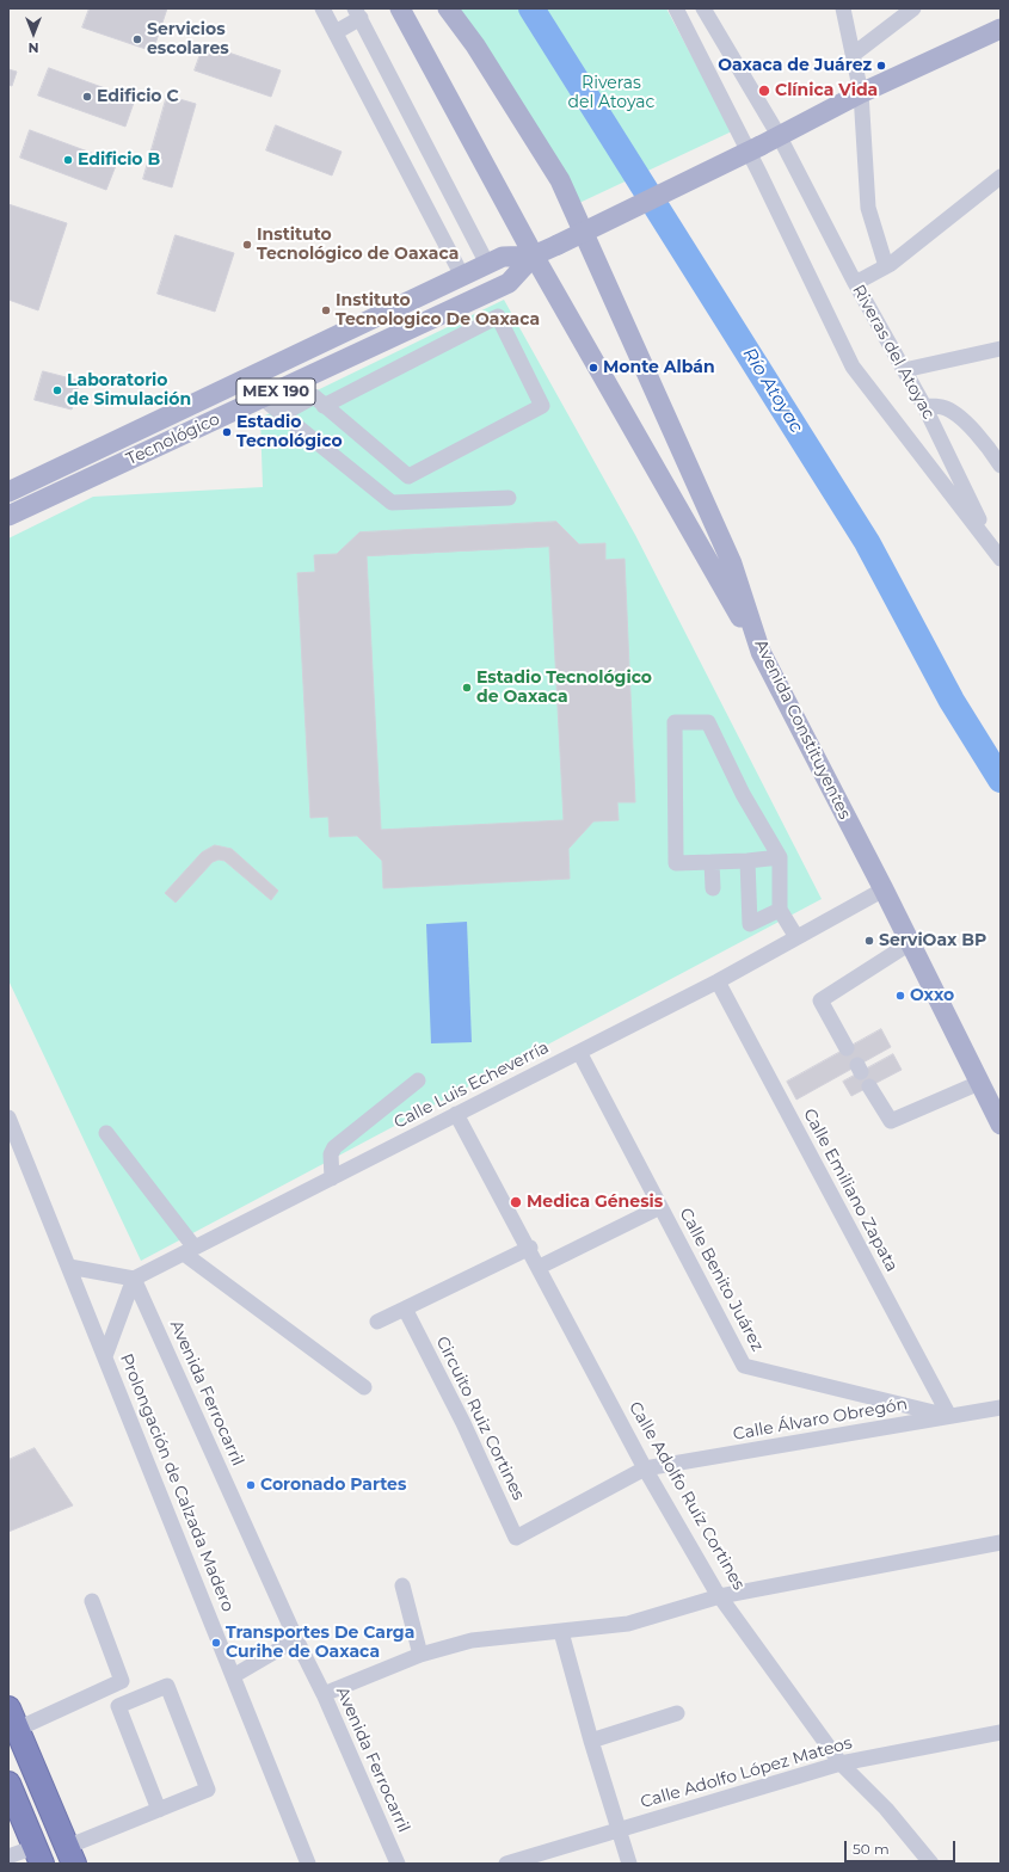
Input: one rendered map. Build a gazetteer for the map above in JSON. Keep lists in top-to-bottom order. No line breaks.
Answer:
{"streets":{"main road":["MEX 190","Tecnológico","Avenida Constituyentes"],"street":["Riveras del Atoyac","Calle Luis Echeverría","Calle Emiliano Zapata","Calle Benito Juárez","Avenida Ferrocarril","Circuito Ruiz Cortines","Calle Álvaro Obregón","Prolongación de Calzada Madero","Calle Adolfo Ruíz Cortines","Calle Adolfo López Mateos"]},"crossings":[["Riveras del Atoyac","MEX 190"],["MEX 190","Tecnológico"],["Avenida Constituyentes","Calle Luis Echeverría"],["Calle Luis Echeverría","Calle Emiliano Zapata"],["Calle Luis Echeverría","Calle Benito Juárez"],["Calle Luis Echeverría","Avenida Ferrocarril"],["Calle Luis Echeverría","Calle Adolfo Ruíz Cortines"],["Calle Emiliano Zapata","Calle Benito Juárez"],["Calle Emiliano Zapata","Calle Álvaro Obregón"],["Calle Benito Juárez","Calle Álvaro Obregón"],["Circuito Ruiz Cortines","Calle Álvaro Obregón"],["Circuito Ruiz Cortines","Calle Adolfo Ruíz Cortines"],["Calle Álvaro Obregón","Calle Adolfo Ruíz Cortines"],["Calle Adolfo Ruíz Cortines","Calle Adolfo López Mateos"]],"water":["Río Atoyac"],"parks":["Riveras del Atoyac"],"places":["Servicios escolares","Oaxaca de Juárez","Clínica Vida","Edificio C","Edificio B","Instituto Tecnológico de Oaxaca","Instituto Tecnologico De Oaxaca","Monte Albán","Laboratorio de Simulación","Estadio Tecnológico","Estadio Tecnológico de Oaxaca","ServiOax BP","Oxxo","Medica Génesis","Coronado Partes","Transportes De Carga Curihe de Oaxaca"],"scale_bar":"50 m","north":"bottom"}
